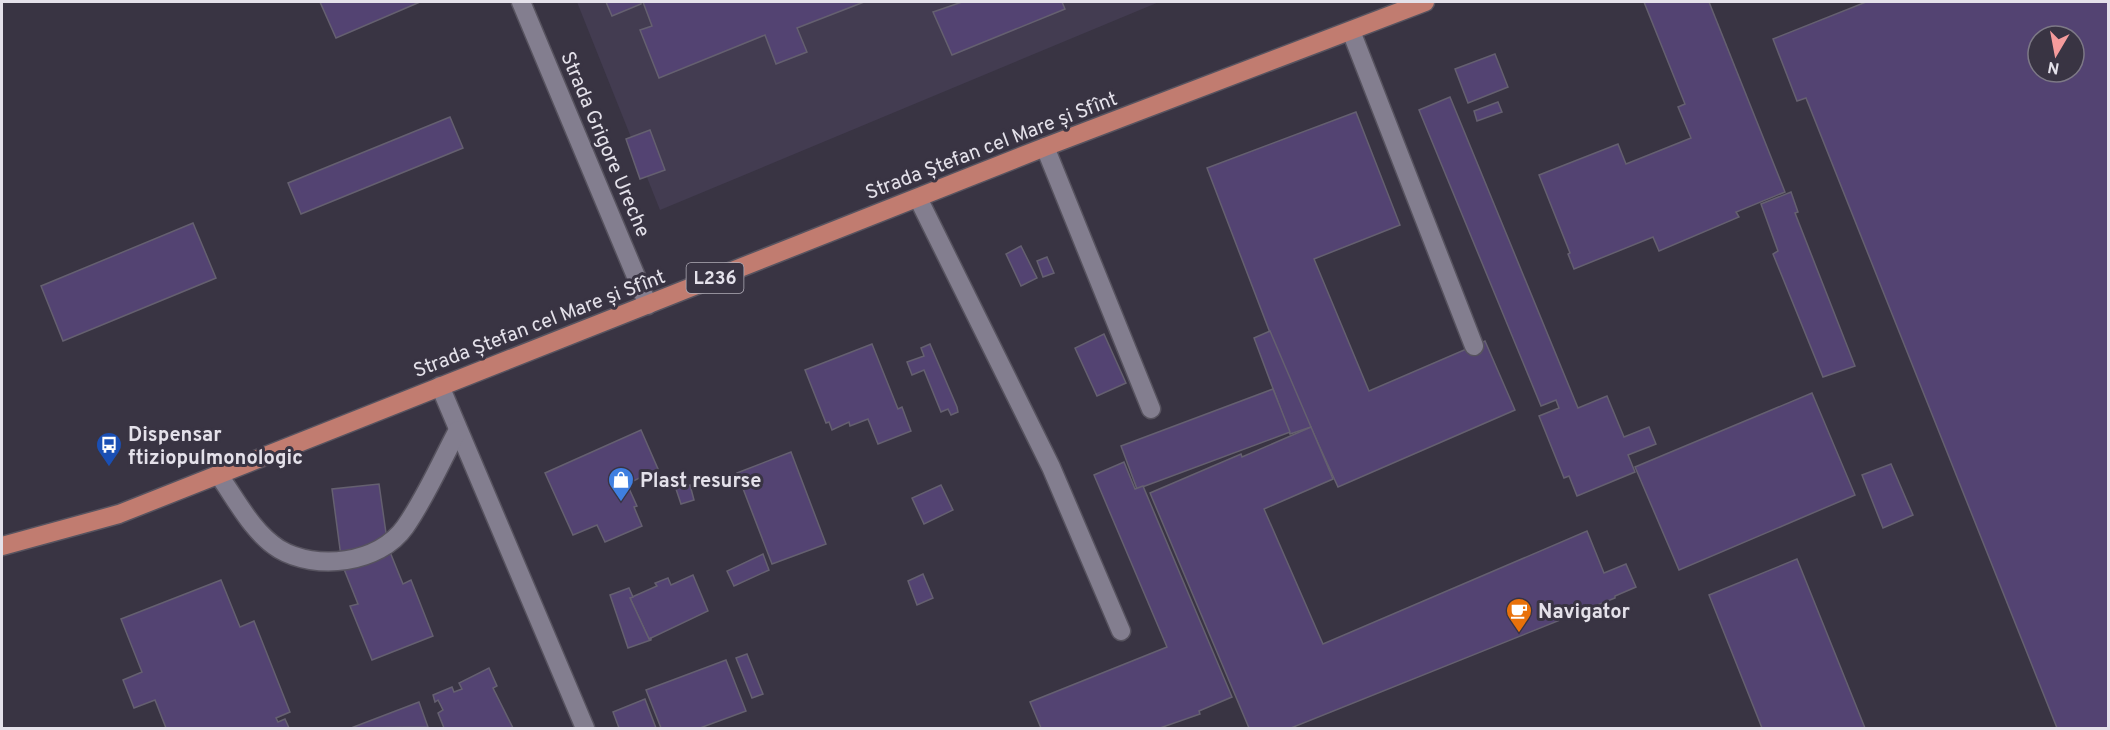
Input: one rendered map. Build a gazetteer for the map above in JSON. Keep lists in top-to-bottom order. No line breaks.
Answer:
{"streets":{"main road":["Strada Ștefan cel Mare și Sfînt","L236"],"street":["Strada Grigore Ureche"]},"crossings":[["Strada Grigore Ureche","Strada Ștefan cel Mare și Sfînt"]],"places":{"bus stop":["Dispensar ftiziopulmonologic"],"shop":["Plast resurse"],"cafe":["Navigator"]},"north":"bottom"}
